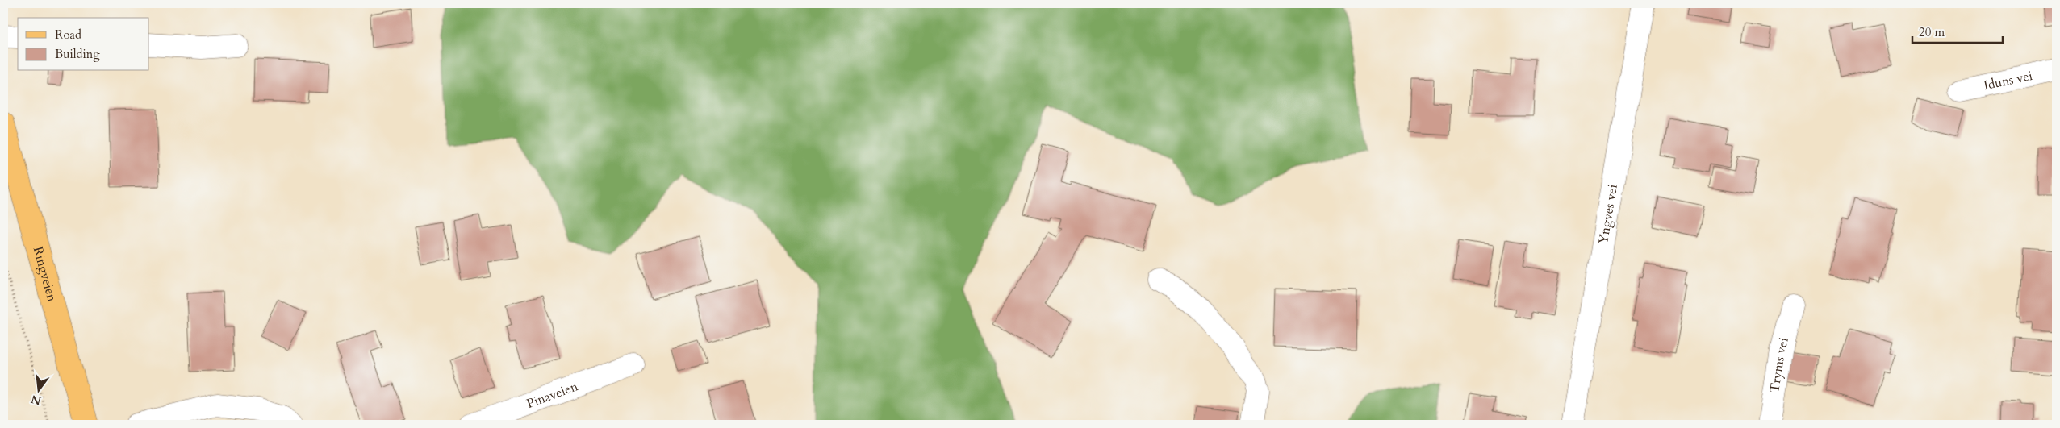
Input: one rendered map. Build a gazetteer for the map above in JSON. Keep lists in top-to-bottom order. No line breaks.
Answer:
{"streets":{"main road":["Ringveien"],"street":["Iduns vei","Yngves vei","Tryms vei","Pinaveien"]},"legend":["Road","Building"],"scale_bar":"20 m","north":"bottom"}
